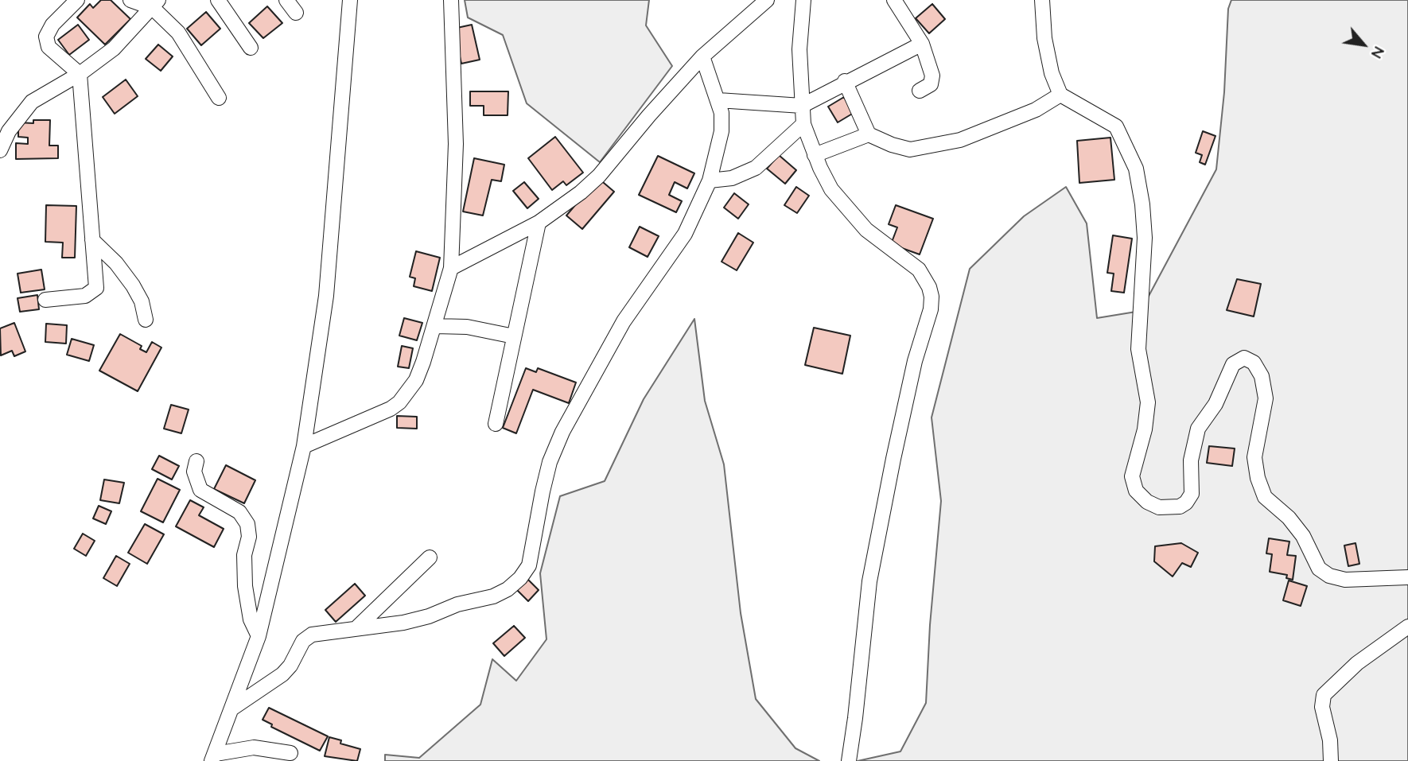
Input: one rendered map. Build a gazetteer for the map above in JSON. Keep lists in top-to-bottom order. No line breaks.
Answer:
{"north":"bottom right"}
